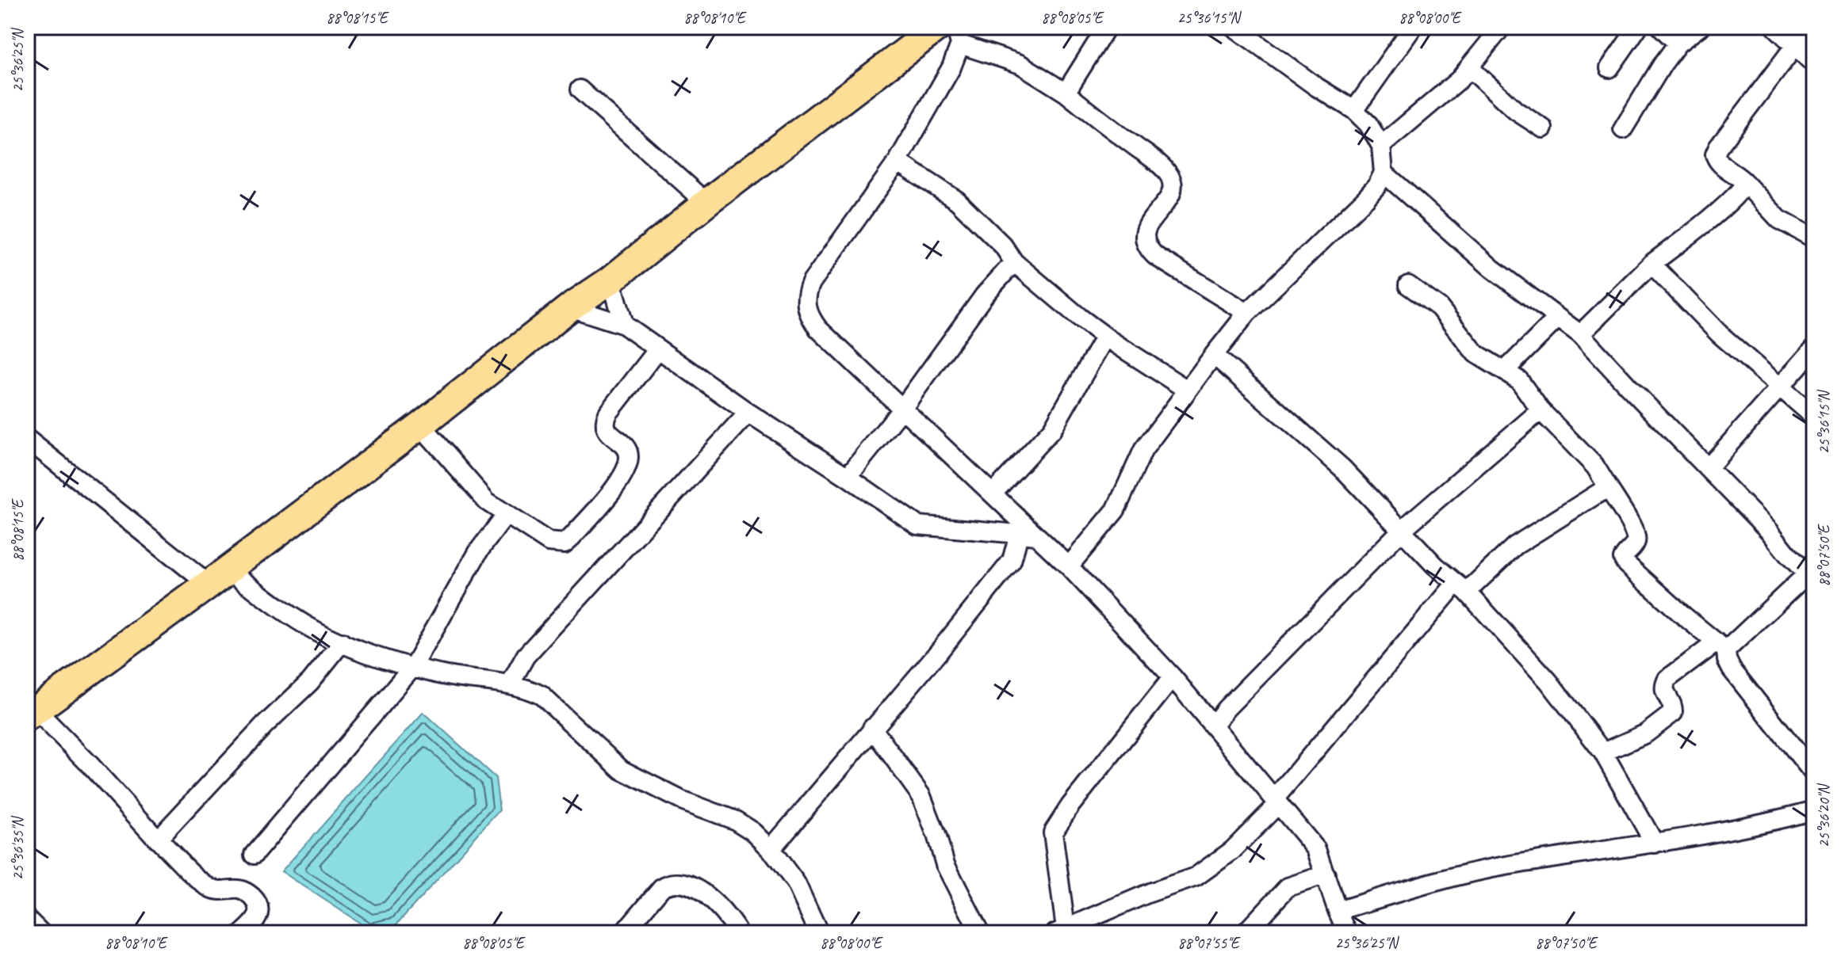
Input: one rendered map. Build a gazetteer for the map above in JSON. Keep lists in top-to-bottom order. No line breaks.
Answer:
{"coordinates":["88°08'15\"E","88°08'10\"E","88°08'05\"E","25°36'15\"N","88°08'00\"E","25°36'25\"N","88°07'50\"E","25°36'20\"N","25°36'35\"N","88°07'55\"E"]}
